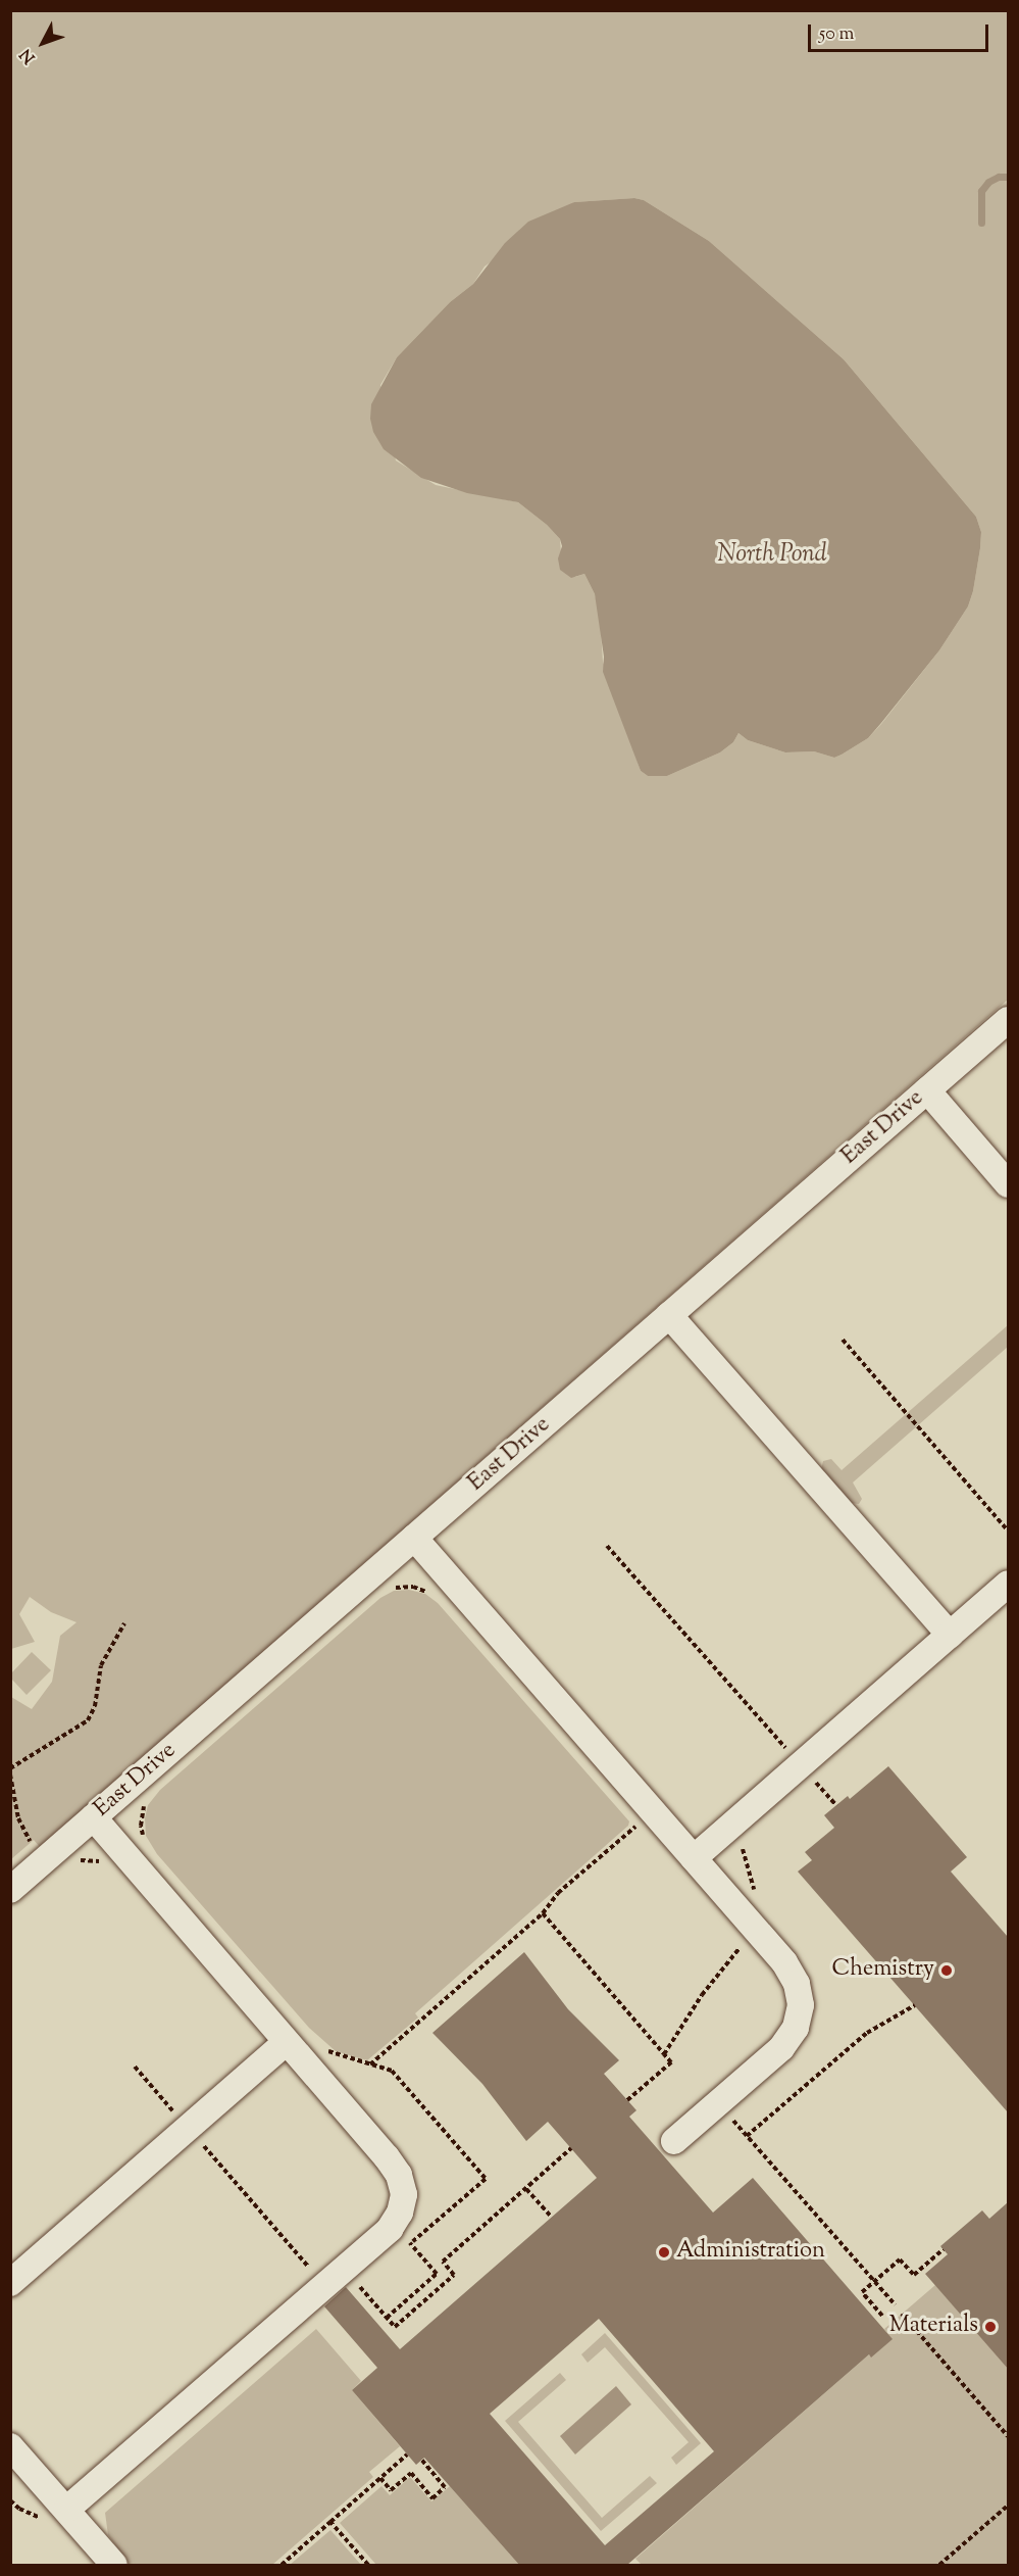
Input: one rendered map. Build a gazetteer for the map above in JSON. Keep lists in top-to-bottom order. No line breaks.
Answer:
{"streets":{"street":["East Drive"]},"water":["North Pond"],"places":["Chemistry","Administration","Materials"],"scale_bar":"50 m","north":"bottom left"}
